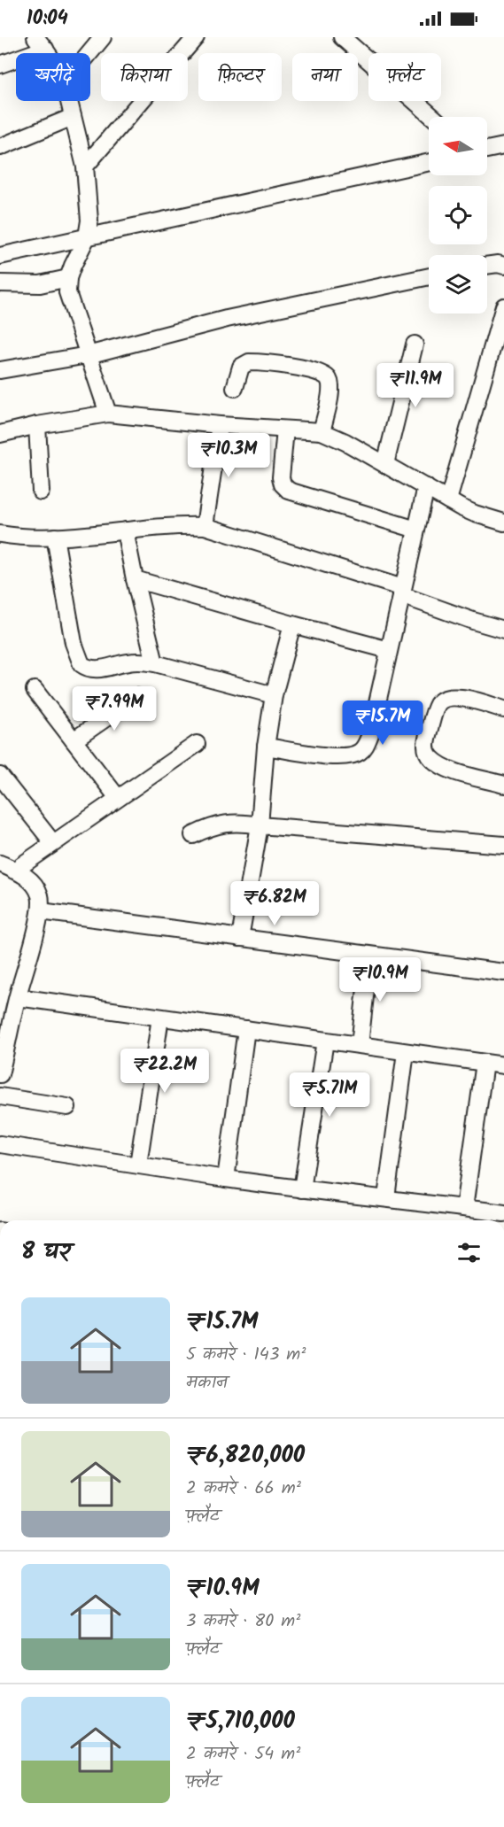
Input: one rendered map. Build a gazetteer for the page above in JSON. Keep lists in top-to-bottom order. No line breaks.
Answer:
{"north":"left","page":{"status":"10:04","chip":["खरीदें","किराया","फ़िल्टर","नया","फ़्लैट"],"price":["₹11.9M","₹10.3M","₹7.99M","₹15.7M","₹6.82M","₹10.9M","₹22.2M","₹5.71M"],"heading":"8 घर","list":[{"name":"₹15.7M","note":"5 कमरे · 143 m² · मकान"},{"name":"₹6,820,000","note":"2 कमरे · 66 m² · फ़्लैट"},{"name":"₹10.9M","note":"3 कमरे · 80 m² · फ़्लैट"},{"name":"₹5,710,000","note":"2 कमरे · 54 m² · फ़्लैट"}]}}
